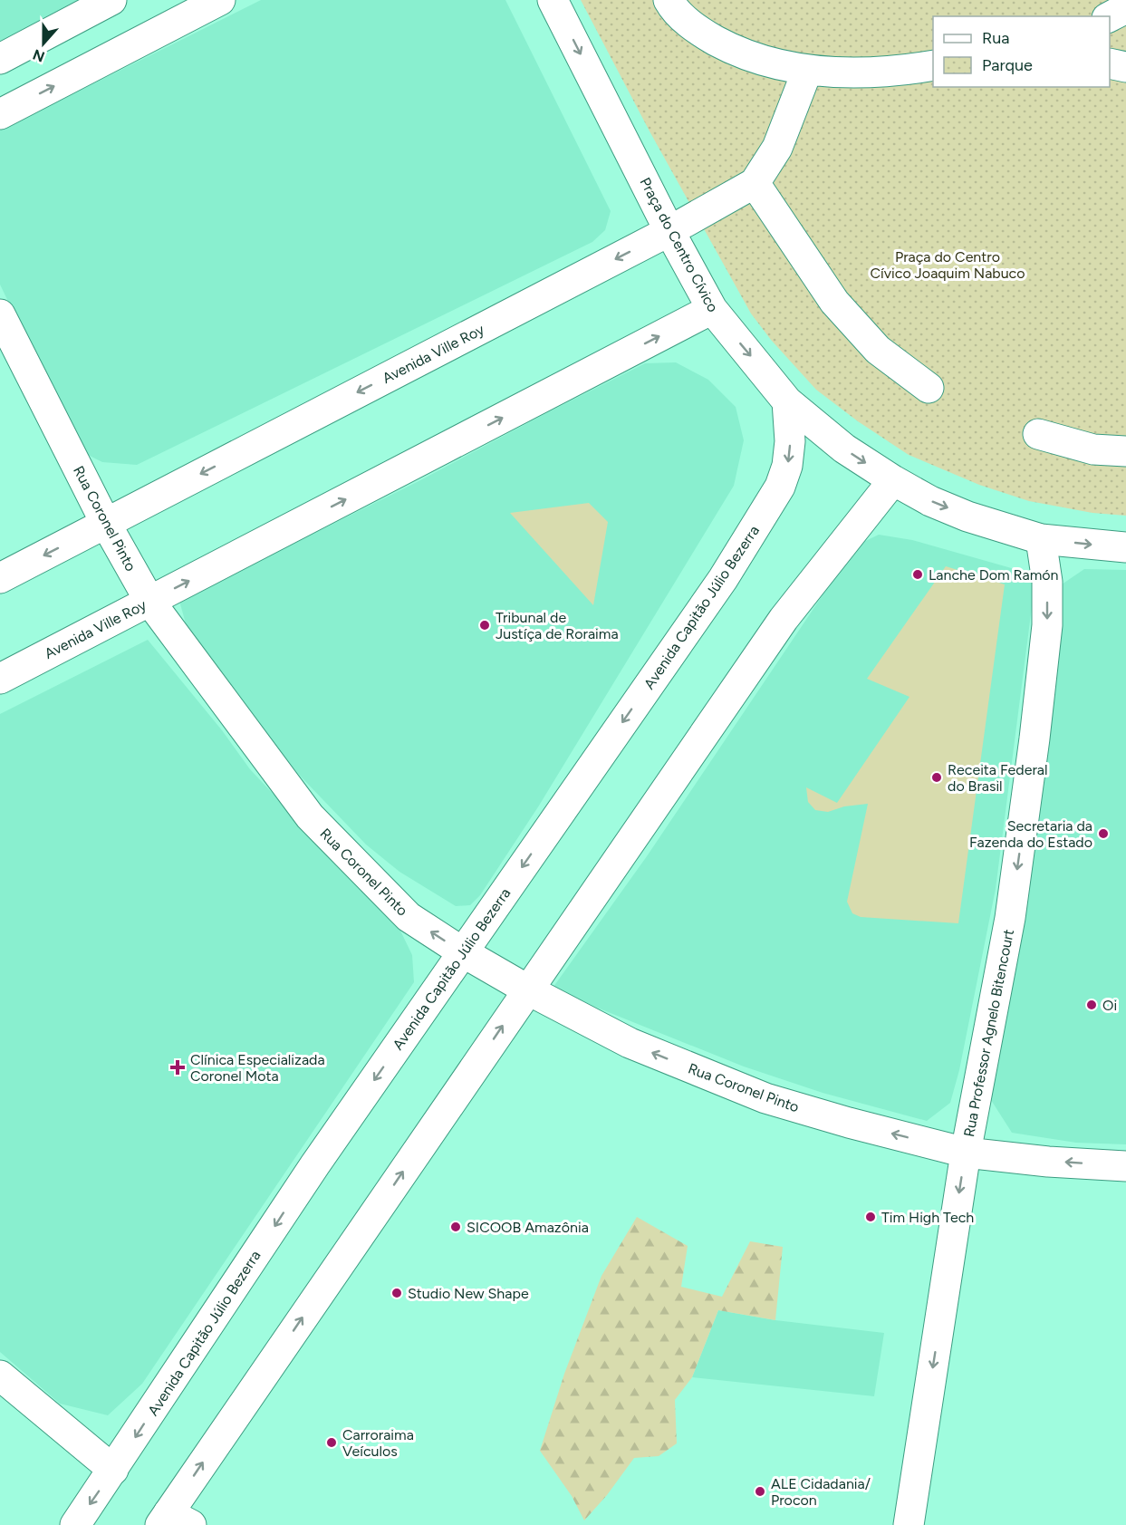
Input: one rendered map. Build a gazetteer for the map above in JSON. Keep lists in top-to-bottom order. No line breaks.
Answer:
{"streets":{"main road":["Praça do Centro Cívico","Avenida Ville Roy","Rua Coronel Pinto","Avenida Capitão Júlio Bezerra","Rua Professor Agnelo Bitencourt"]},"crossings":[["Praça do Centro Cívico","Avenida Ville Roy"],["Praça do Centro Cívico","Avenida Capitão Júlio Bezerra"],["Praça do Centro Cívico","Rua Professor Agnelo Bitencourt"],["Avenida Ville Roy","Rua Coronel Pinto"],["Rua Coronel Pinto","Avenida Capitão Júlio Bezerra"],["Rua Coronel Pinto","Rua Professor Agnelo Bitencourt"]],"one_way":["Rua Coronel Pinto","Rua Professor Agnelo Bitencourt"],"parks":["Praça do Centro Cívico Joaquim Nabuco"],"places":{"other":["Lanche Dom Ramón","Tribunal de Justíça de Roraima","Receita Federal do Brasil","Secretaria da Fazenda do Estado","Oi","Tim High Tech","SICOOB Amazônia","Studio New Shape","Carroraima Veículos","ALE Cidadania/ Procon"],"health":["Clínica Especializada Coronel Mota"]},"legend":["Rua","Parque"],"north":"bottom"}
